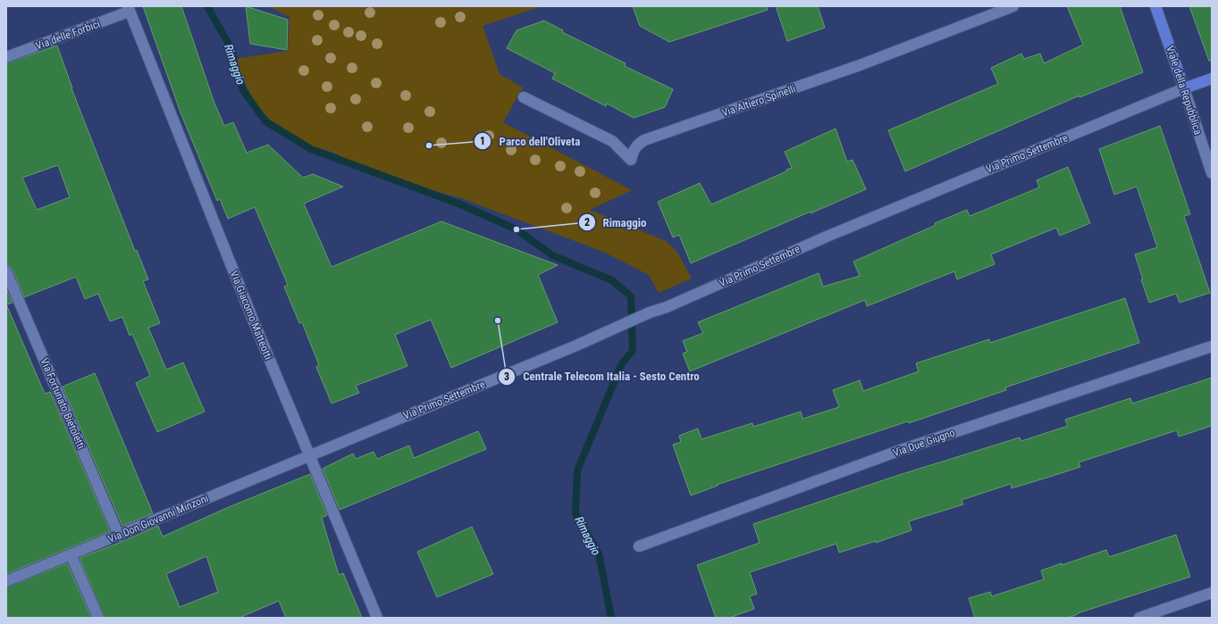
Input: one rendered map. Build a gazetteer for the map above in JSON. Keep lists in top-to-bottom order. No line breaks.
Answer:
{"streets":{"main road":["Viale della Repubblica","Via Primo Settembre"],"street":["Via delle Forbici","Via Altiero Spinelli","Via Giacomo Matteotti","Via Fortunato Bietoletti","Via Due Giugno","Via Don Giovanni Minzoni"]},"crossings":[["Via delle Forbici","Via Giacomo Matteotti"],["Viale della Repubblica","Via Primo Settembre"],["Via Primo Settembre","Via Giacomo Matteotti"],["Via Primo Settembre","Via Don Giovanni Minzoni"],["Via Giacomo Matteotti","Via Don Giovanni Minzoni"],["Via Fortunato Bietoletti","Via Don Giovanni Minzoni"]],"water":["Rimaggio"],"places":["Parco dell'Oliveta","Rimaggio","Centrale Telecom Italia - Sesto Centro"]}
